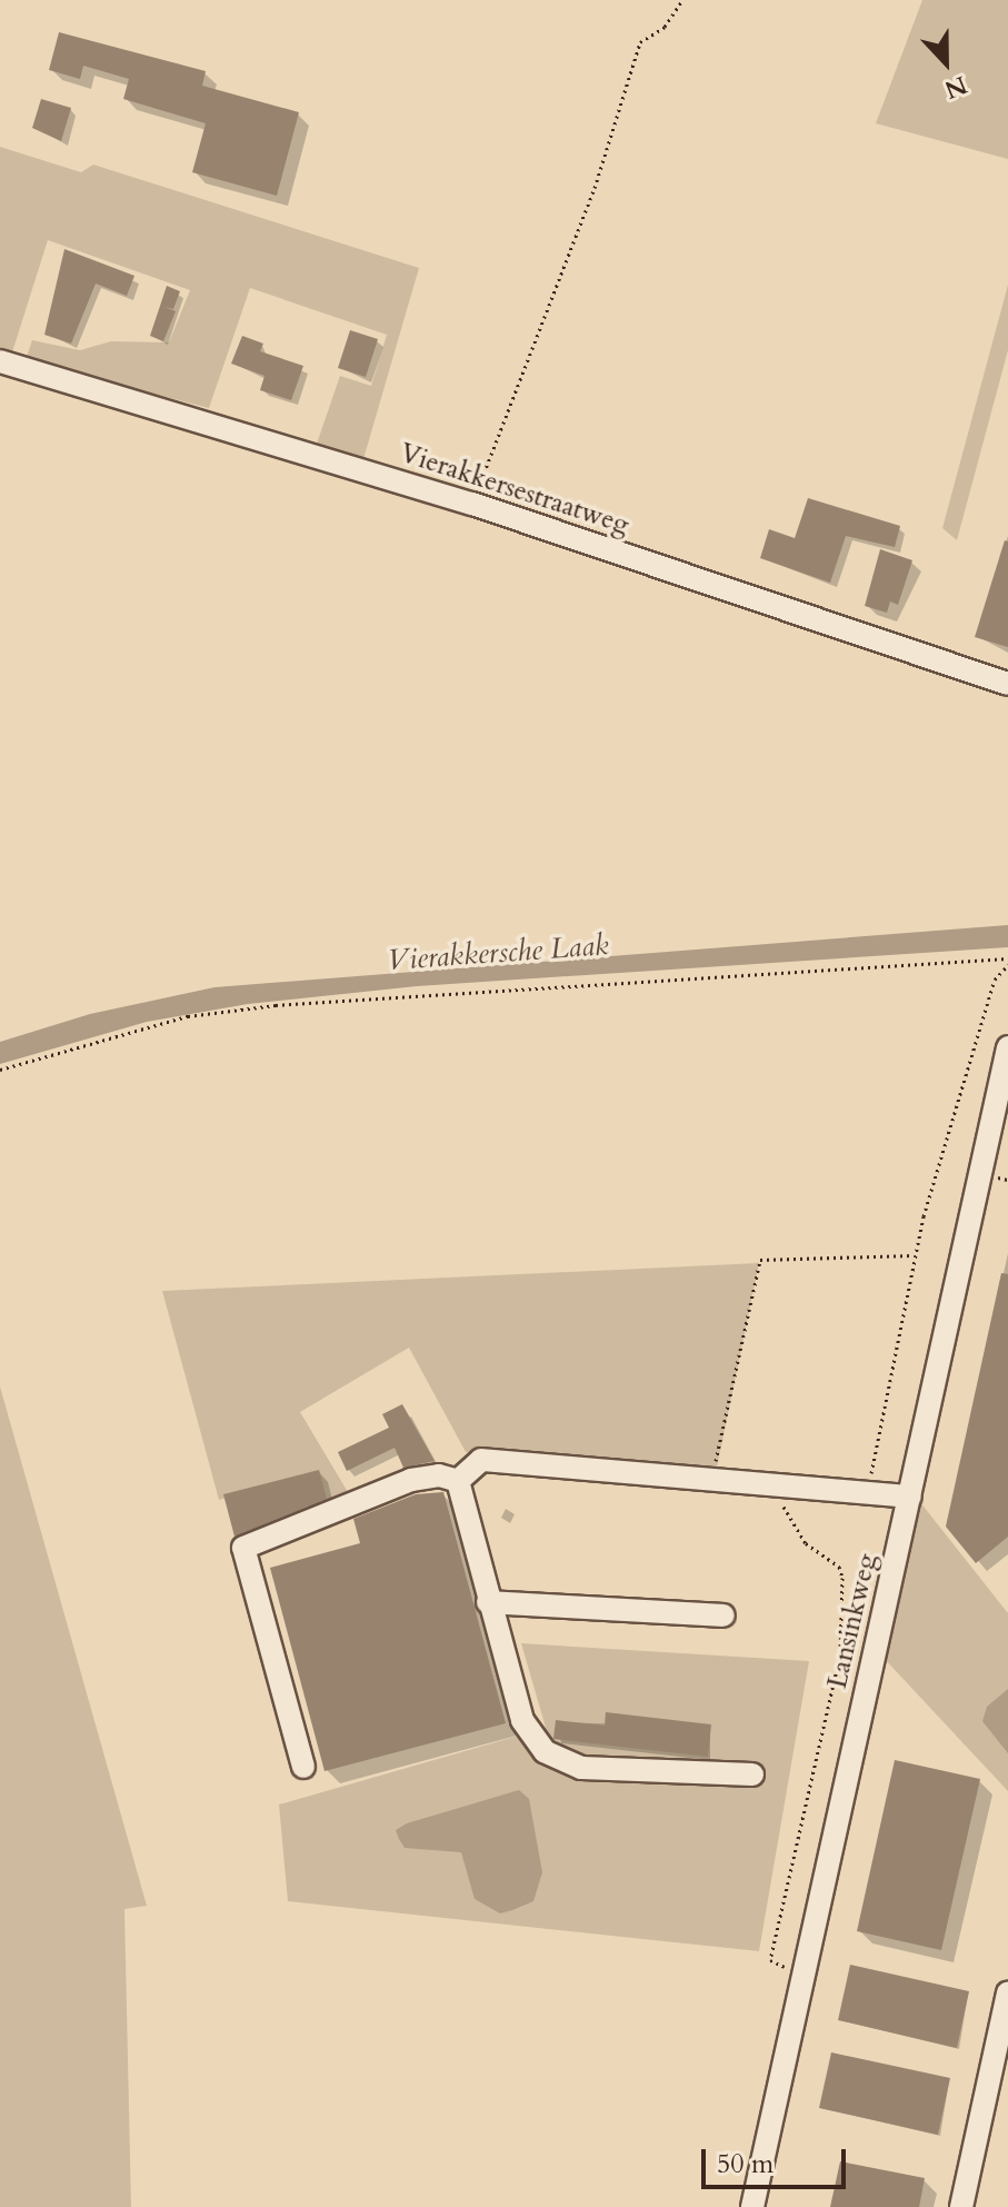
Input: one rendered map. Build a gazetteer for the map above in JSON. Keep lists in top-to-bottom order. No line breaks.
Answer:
{"streets":{"street":["Vierakkersestraatweg","Lansinkweg"]},"water":["Vierakkersche Laak"],"scale_bar":"50 m","north":"bottom"}
